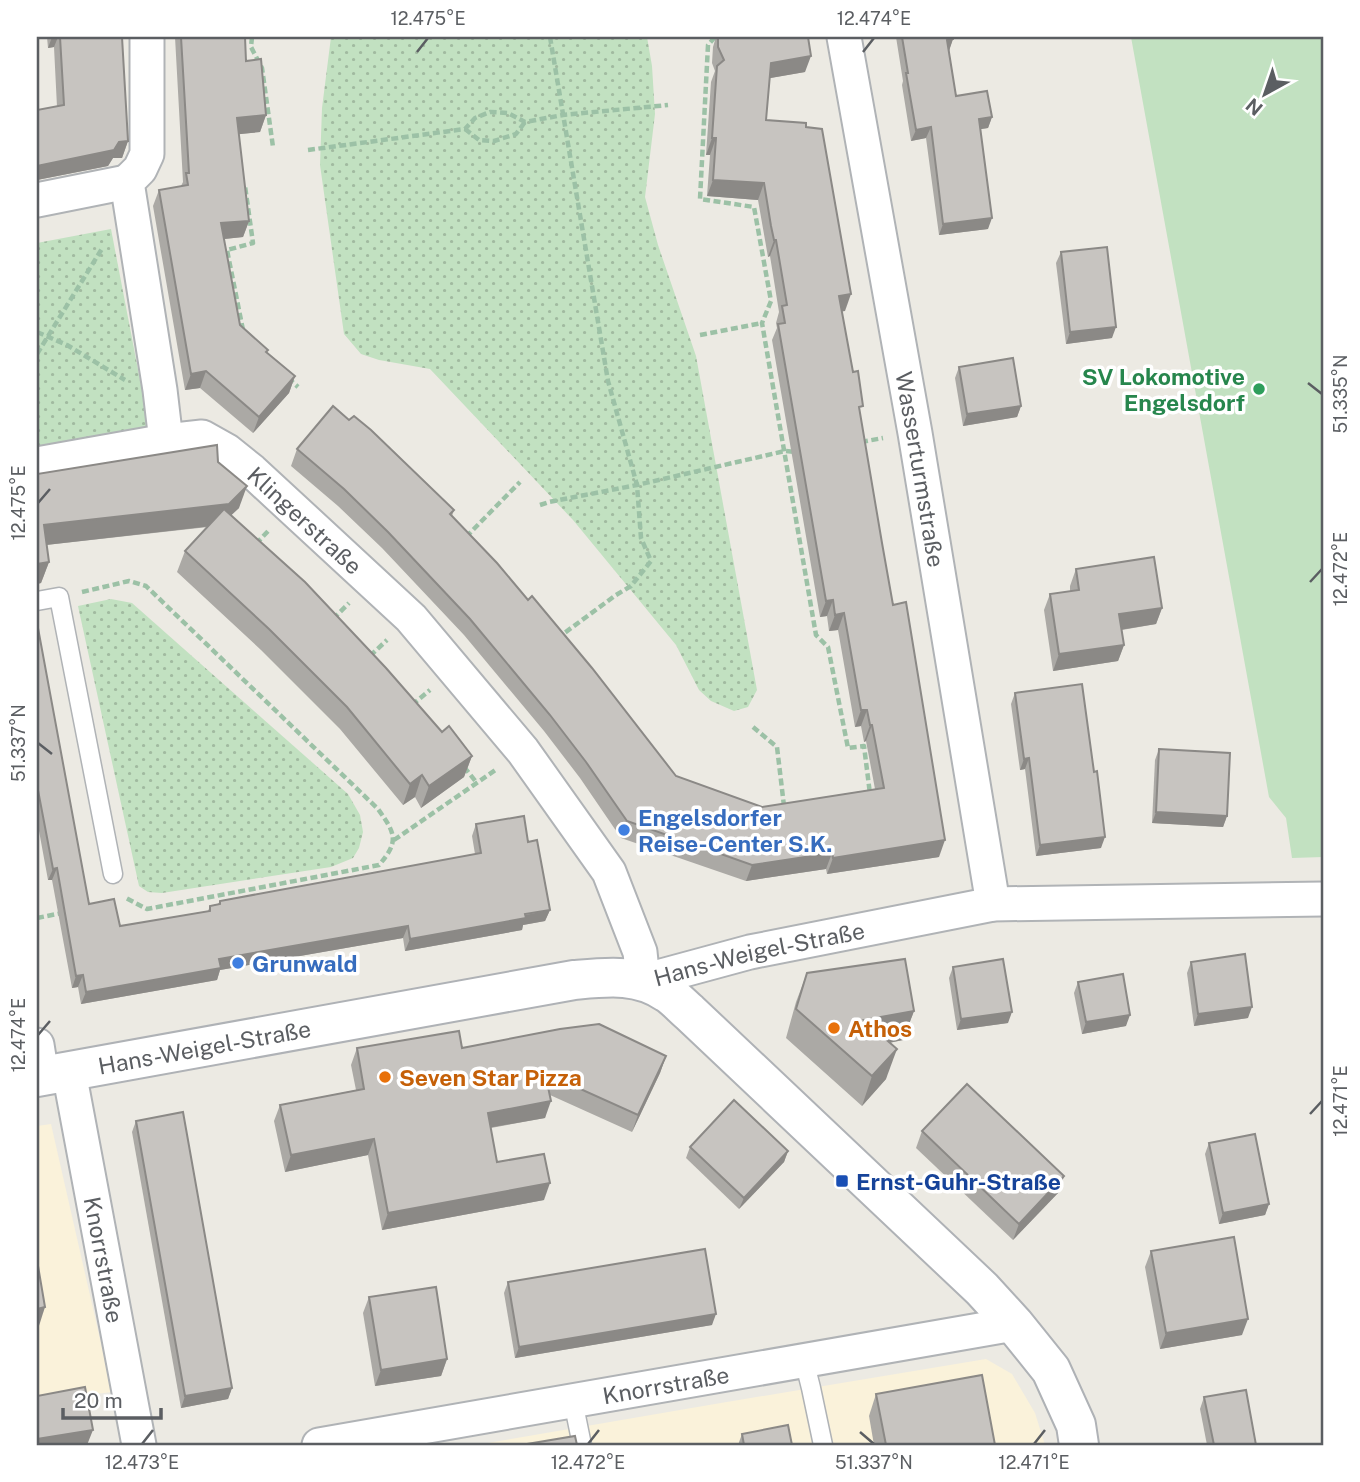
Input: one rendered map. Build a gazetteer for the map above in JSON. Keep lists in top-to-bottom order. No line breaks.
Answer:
{"streets":{"street":["Wasserturmstraße","Klingerstraße","Hans-Weigel-Straße","Knorrstraße"]},"crossings":[["Wasserturmstraße","Hans-Weigel-Straße"],["Klingerstraße","Hans-Weigel-Straße"],["Hans-Weigel-Straße","Knorrstraße"]],"places":{"other":["SV Lokomotive Engelsdorf","Engelsdorfer Reise-Center S.K.","Grunwald","Athos","Seven Star Pizza"],"transit":["Ernst-Guhr-Straße"]},"scale_bar":"20 m","north":"bottom left","coordinates":["12.475°E","12.474°E","51.335°N","12.472°E","51.337°N","12.471°E","12.473°E"]}
